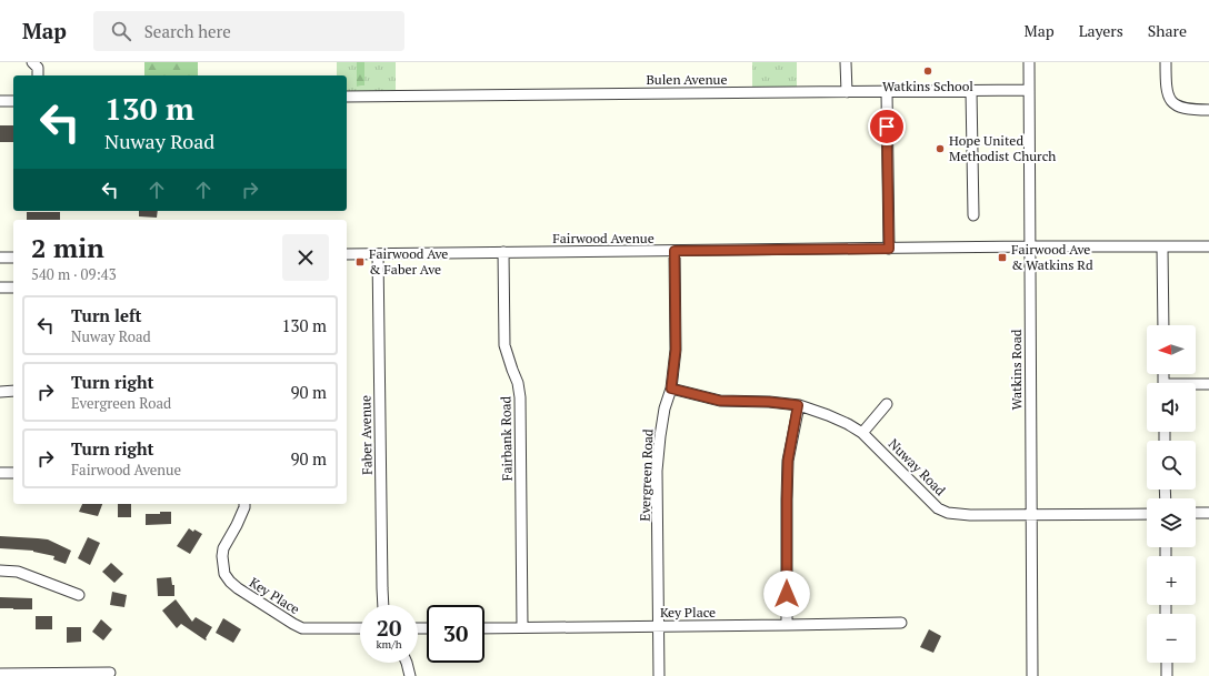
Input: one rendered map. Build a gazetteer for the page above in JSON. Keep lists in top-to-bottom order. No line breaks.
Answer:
{"streets":{"street":["Bulen Avenue","Fairwood Avenue","Watkins Road","Faber Avenue","Fairbank Road","Nuway Road","Evergreen Road","Key Place"]},"crossings":[["Bulen Avenue","Watkins Road"],["Fairwood Avenue","Watkins Road"],["Fairwood Avenue","Faber Avenue"],["Fairwood Avenue","Fairbank Road"],["Fairwood Avenue","Evergreen Road"],["Watkins Road","Nuway Road"],["Fairbank Road","Key Place"],["Nuway Road","Evergreen Road"],["Evergreen Road","Key Place"]],"places":{"other":["Watkins School","Hope United Methodist Church"],"transit":["Fairwood Ave & Watkins Rd","Fairwood Ave & Faber Ave"]},"north":"left","page":{"header":"Map","search":"Search here","nav":["Map","Layers","Share"],"turn":["130 m","Nuway Road"],"heading":["2 min","540 m · 09:43"],"list":[{"name":"Turn left","note":"Nuway Road","value":"130 m"},{"name":"Turn right","note":"Evergreen Road","value":"90 m"},{"name":"Turn right","note":"Fairwood Avenue","value":"90 m"}],"map_buttons":["+","−"],"speed":"20 km/h","limit":"30"}}
